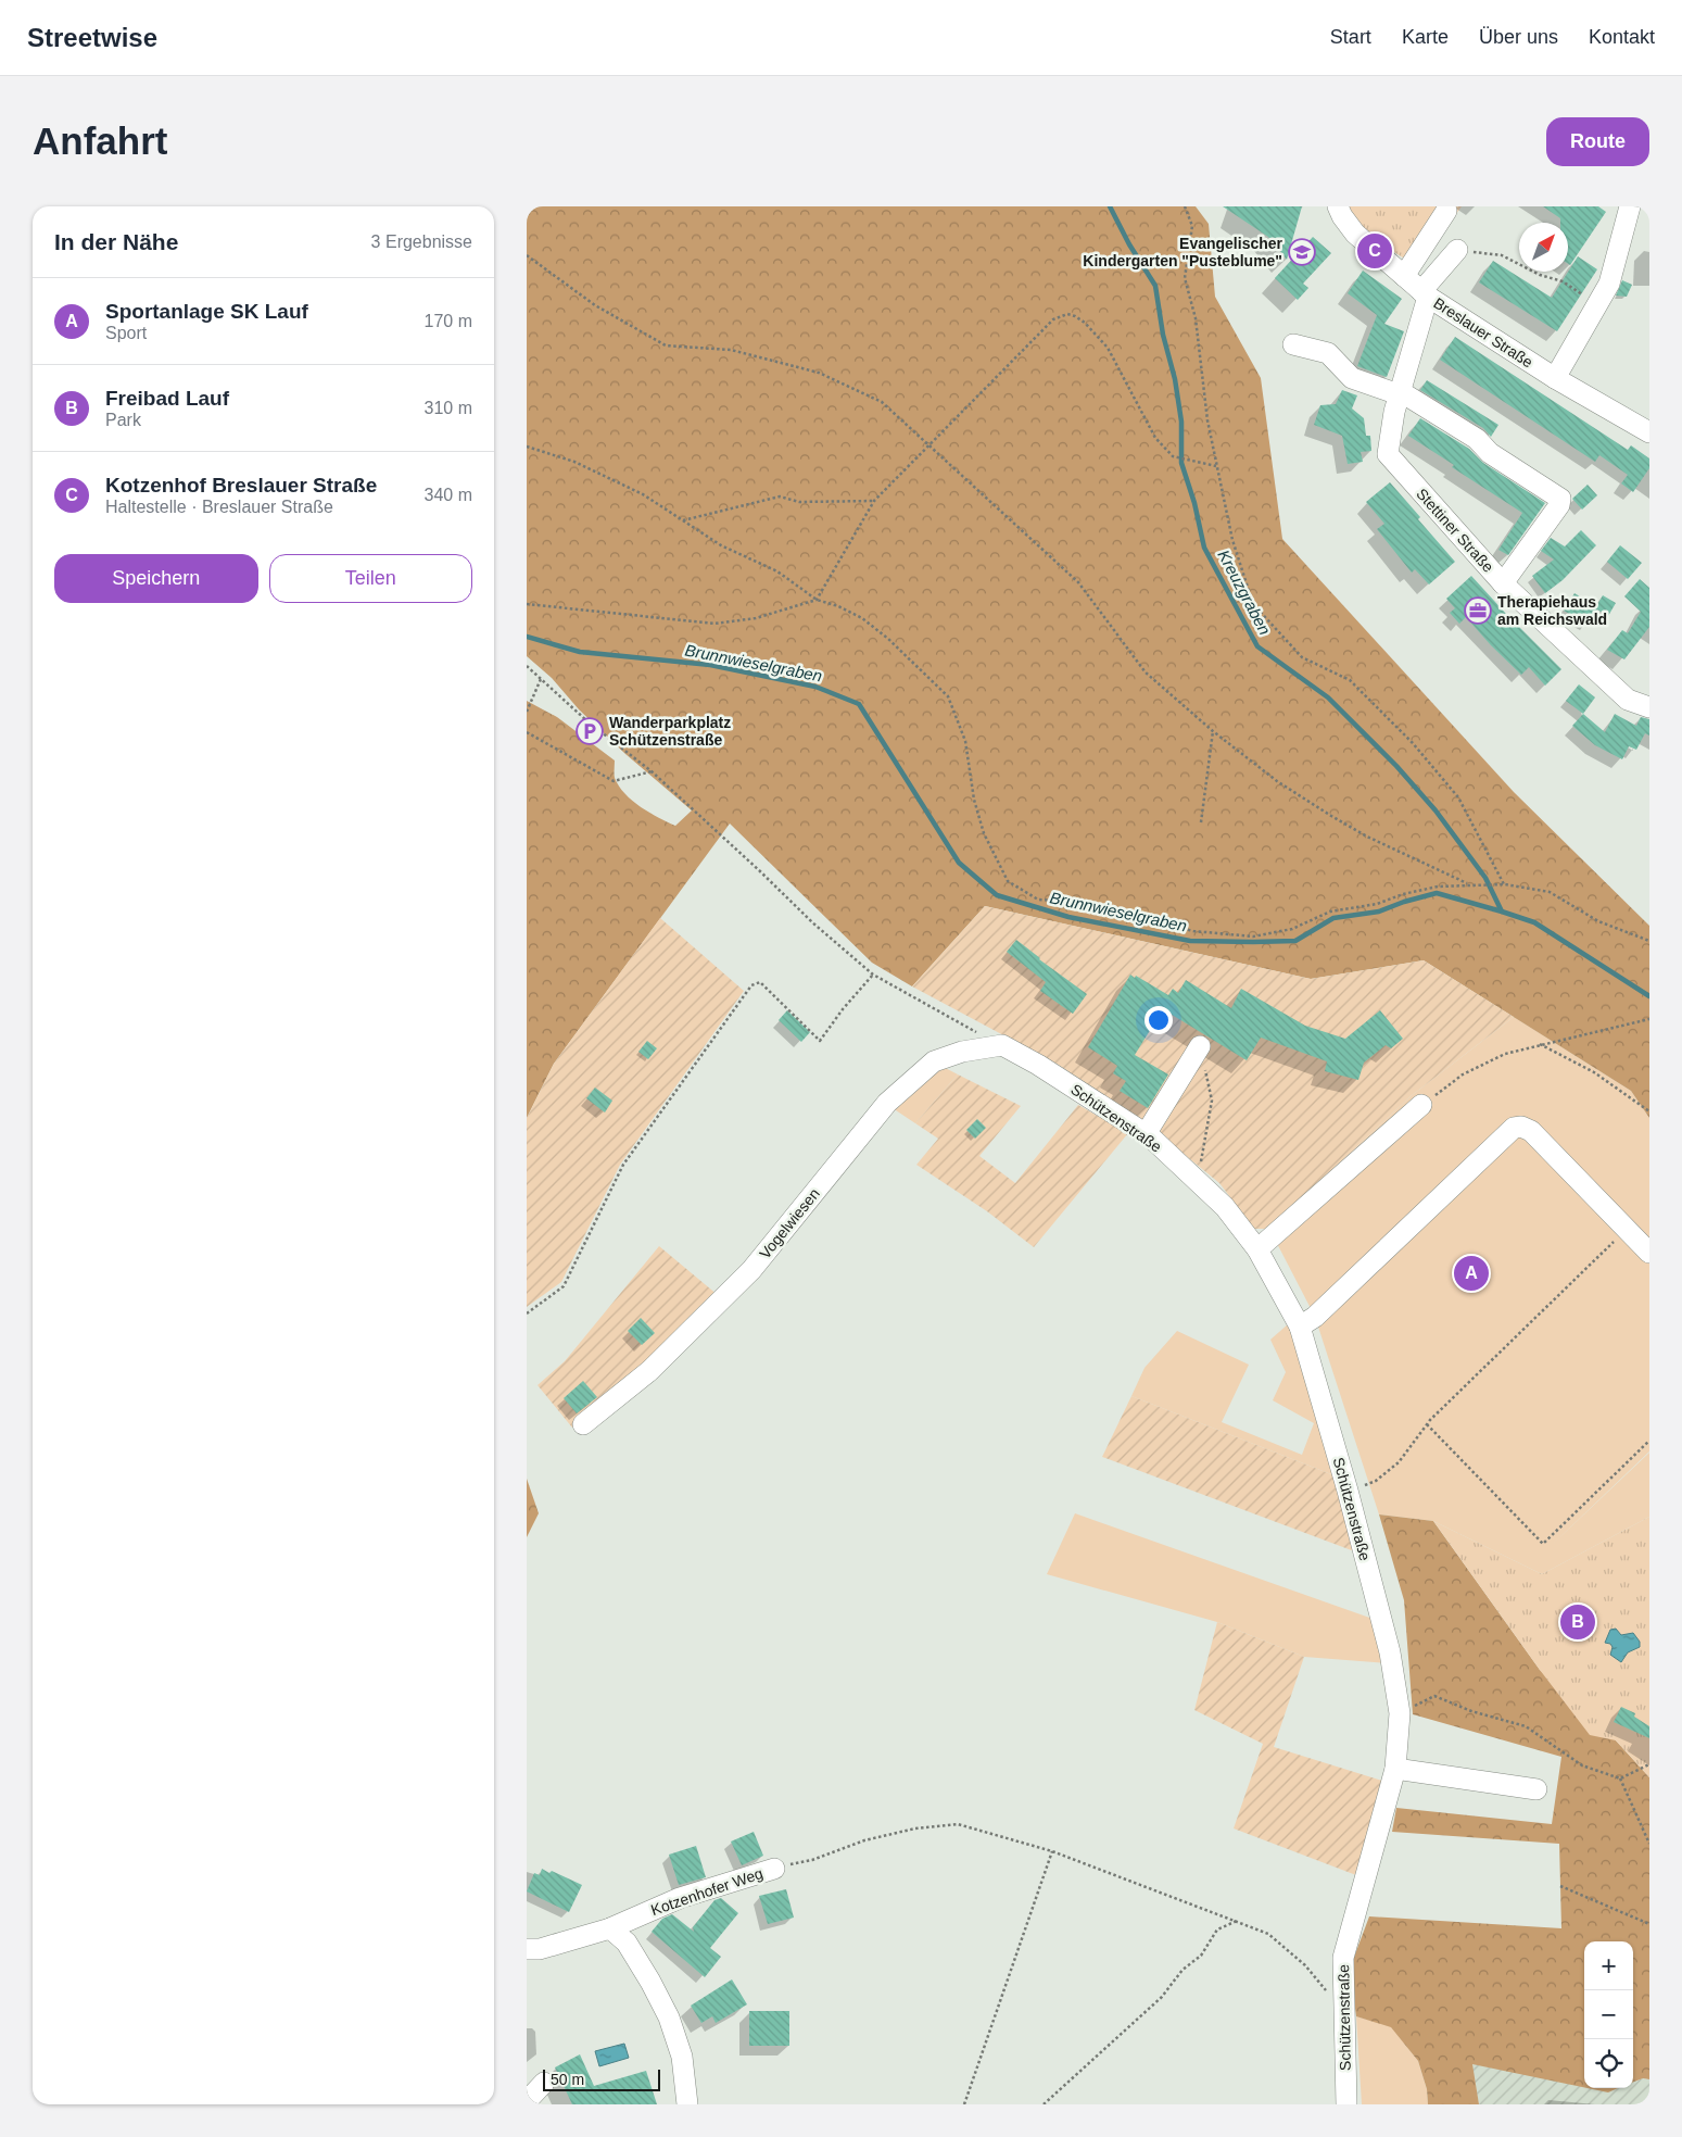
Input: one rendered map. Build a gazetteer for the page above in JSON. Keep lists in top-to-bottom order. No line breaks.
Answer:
{"streets":{"street":["Breslauer Straße","Stettiner Straße","Schützenstraße","Vogelwiesen","Kotzenhofer Weg"]},"crossings":[["Breslauer Straße","Stettiner Straße"],["Schützenstraße","Vogelwiesen"]],"water":["Kreuzgraben","Brunnwieselgraben"],"places":{"school or university":["Evangelischer Kindergarten \"Pusteblume\""],"office":["Therapiehaus am Reichswald"],"parking":["Wanderparkplatz Schützenstraße"]},"scale_bar":"50 m","north":"top right","page":{"header":"Streetwise","nav":["Start","Karte","Über uns","Kontakt"],"buttons":["Route",["Speichern","Teilen"]],"title":"Anfahrt","heading":["In der Nähe","3 Ergebnisse"],"pins":["C","A","B"],"list":[{"mark":"A","name":"Sportanlage SK Lauf","note":"Sport","value":"170 m"},{"mark":"B","name":"Freibad Lauf","note":"Park","value":"310 m"},{"mark":"C","name":"Kotzenhof Breslauer Straße","note":"Haltestelle · Breslauer Straße","value":"340 m"}],"map_buttons":["+","−"],"scale":"50 m"}}
